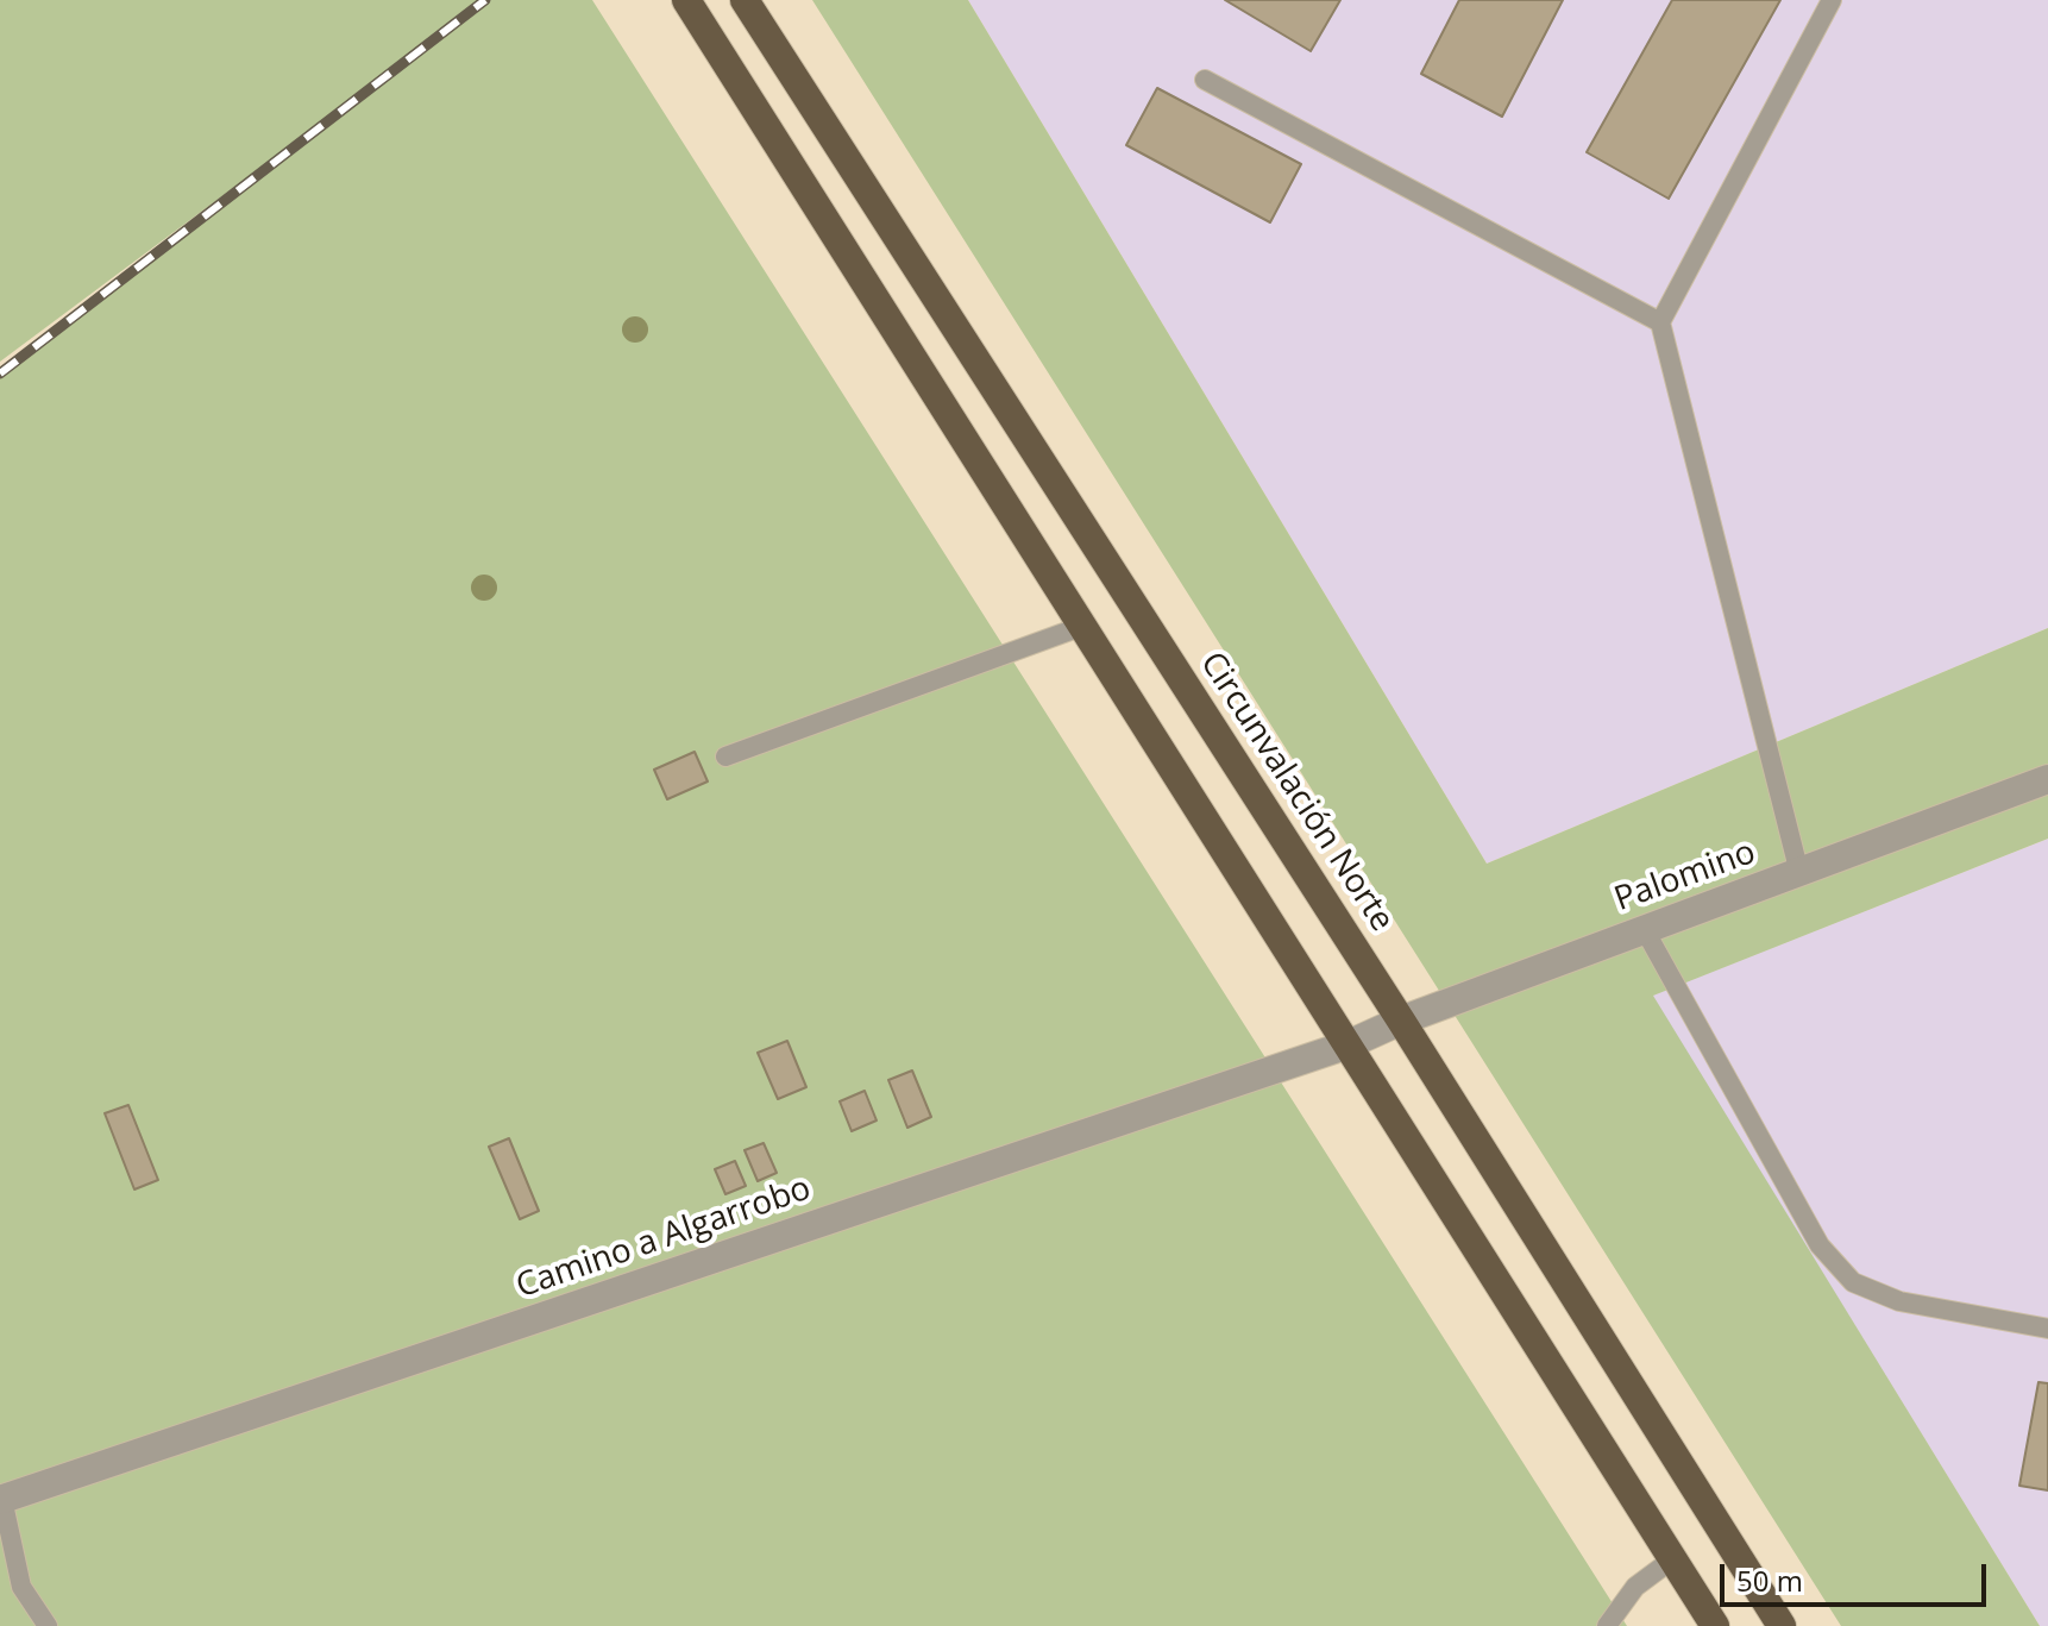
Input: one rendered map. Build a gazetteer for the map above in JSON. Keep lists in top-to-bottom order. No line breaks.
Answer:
{"streets":{"highway":["Circunvalación Norte"],"street":["Palomino","Camino a Algarrobo"]},"crossings":[["Circunvalación Norte","Palomino"],["Palomino","Camino a Algarrobo"]],"scale_bar":"50 m"}
